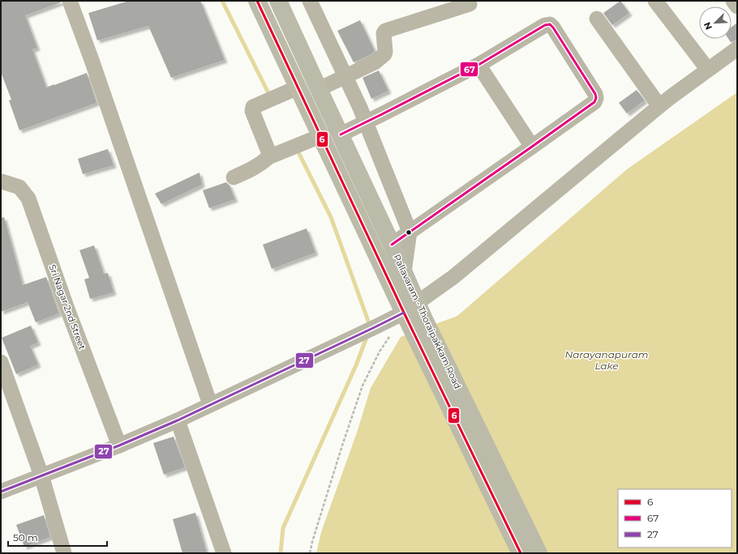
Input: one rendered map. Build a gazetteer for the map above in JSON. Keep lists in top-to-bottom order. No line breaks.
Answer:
{"streets":{"main road":["Pallavaram - Thoraipakkam Road"],"street":["Sri Nagar 2nd Street"]},"water":["Narayanapuram Lake"],"lines":["transit line 6","transit line 67","transit line 27"],"legend":["6","67","27"],"scale_bar":"50 m","north":"bottom left"}
